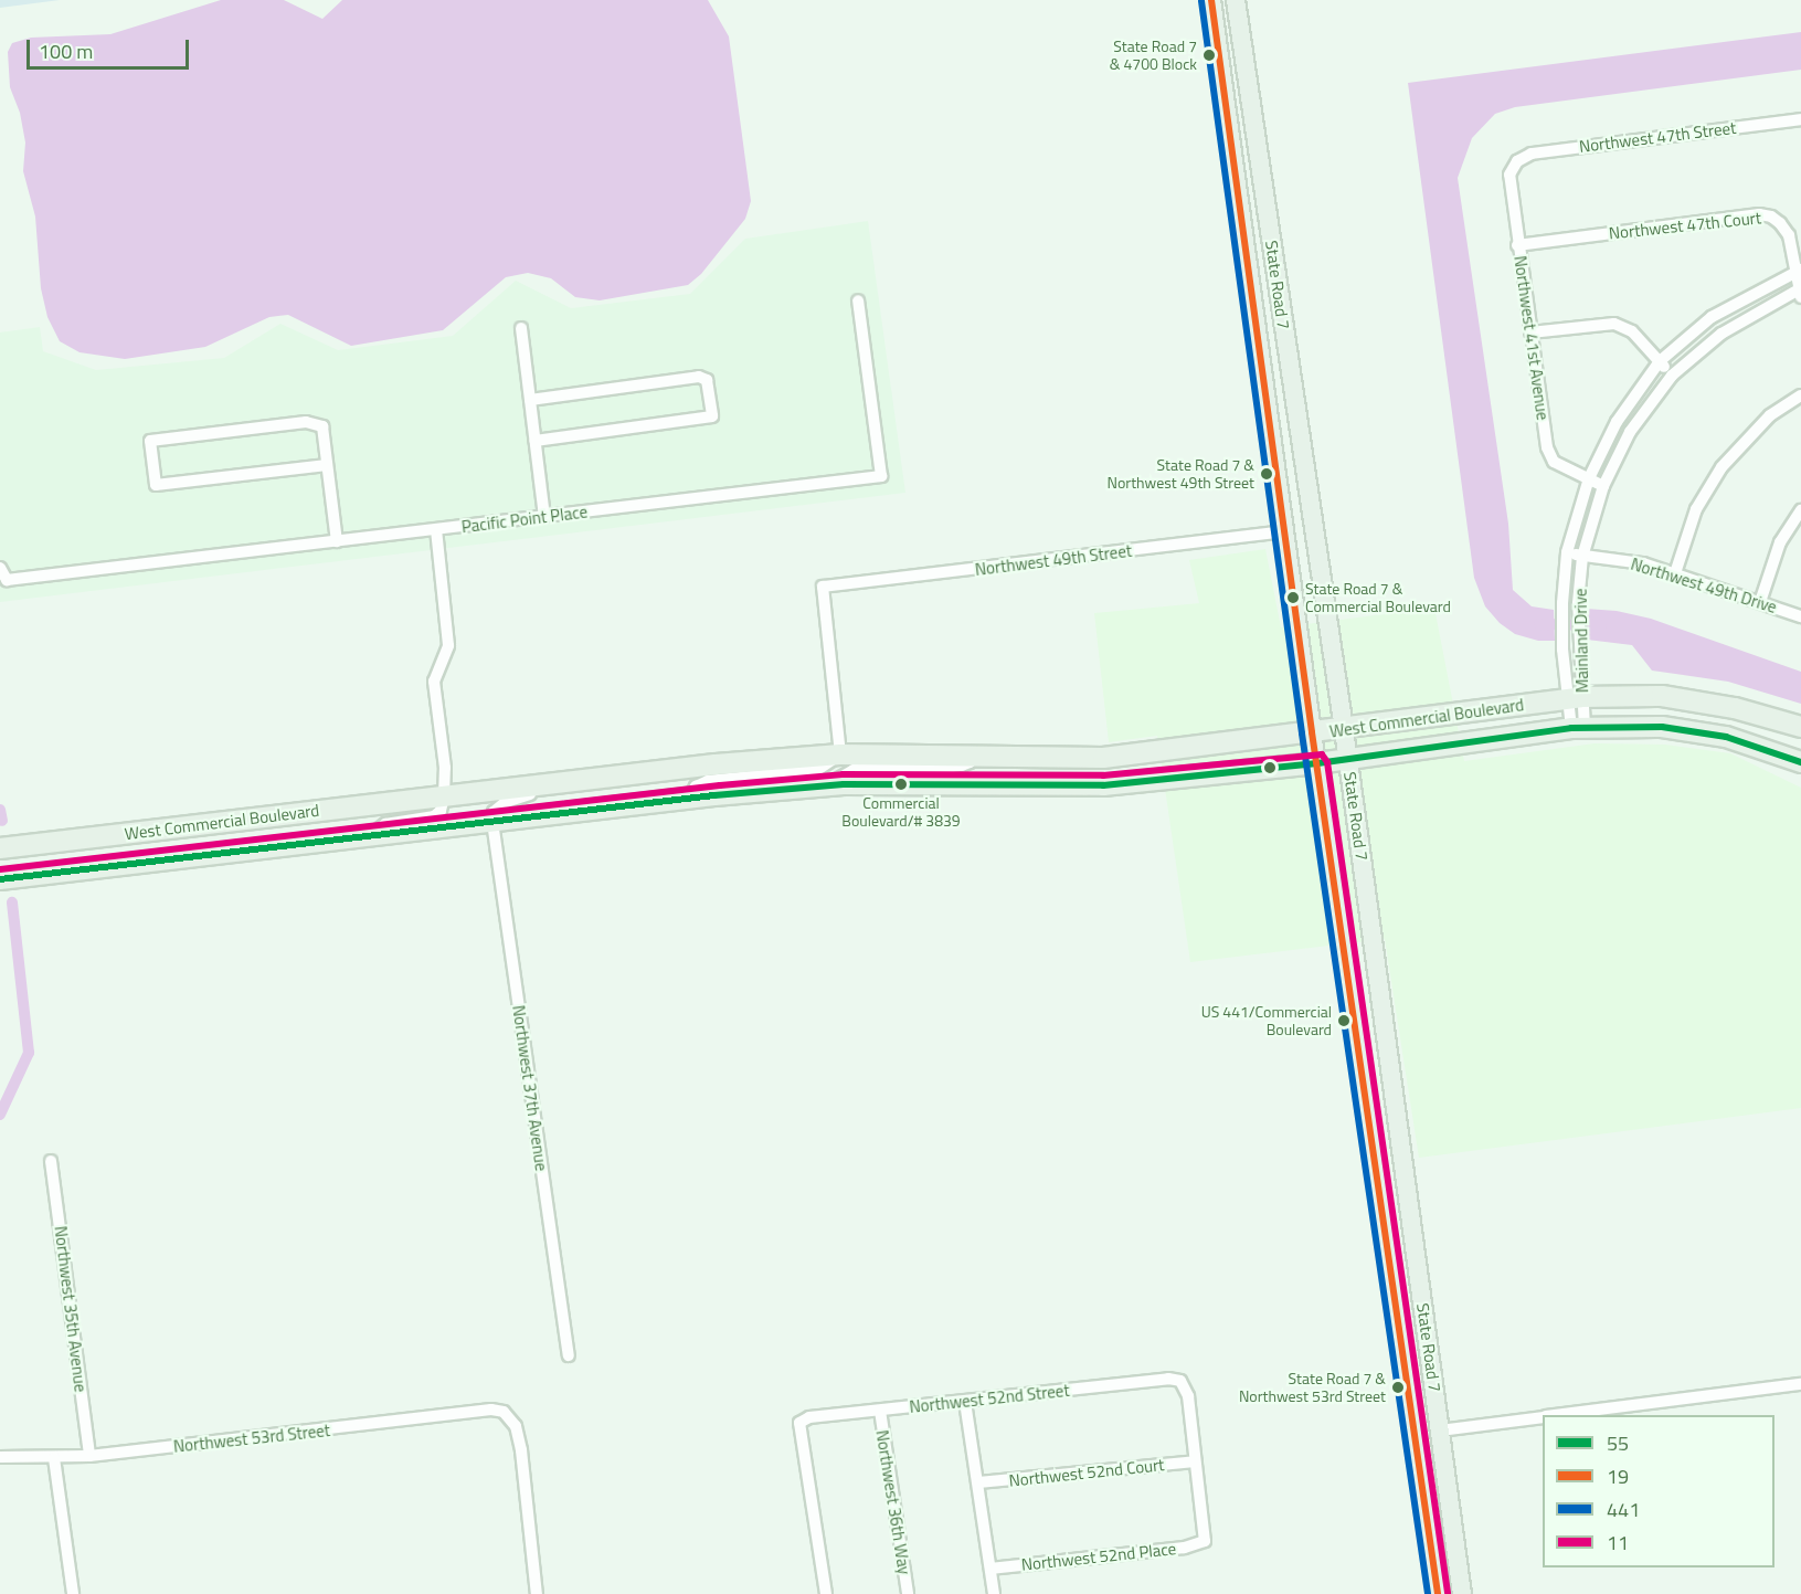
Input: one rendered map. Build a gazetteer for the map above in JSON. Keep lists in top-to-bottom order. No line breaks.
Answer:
{"streets":{"highway":["West Commercial Boulevard"],"main road":["State Road 7"],"street":["Northwest 47th Street","Northwest 47th Court","Northwest 41st Avenue","Pacific Point Place","Northwest 49th Street","Northwest 49th Drive","Mainland Drive","Northwest 37th Avenue","Northwest 35th Avenue","Northwest 52nd Street","Northwest 53rd Street","Northwest 52nd Court","Northwest 36th Way","Northwest 52nd Place"]},"crossings":[["Northwest 47th Street","Northwest 41st Avenue"],["Northwest 47th Court","Northwest 41st Avenue"],["Northwest 47th Court","Mainland Drive"],["State Road 7","Northwest 49th Street"],["State Road 7","West Commercial Boulevard"],["Northwest 41st Avenue","Mainland Drive"],["Northwest 49th Street","West Commercial Boulevard"],["Northwest 49th Drive","Mainland Drive"],["Mainland Drive","West Commercial Boulevard"],["West Commercial Boulevard","Northwest 37th Avenue"],["Northwest 35th Avenue","Northwest 53rd Street"],["Northwest 52nd Street","Northwest 52nd Court"],["Northwest 52nd Street","Northwest 36th Way"],["Northwest 52nd Street","Northwest 52nd Place"],["Northwest 52nd Court","Northwest 52nd Place"]],"places":["State Road 7 & 4700 Block","State Road 7 & Northwest 49th Street","State Road 7 & Commercial Boulevard","Commercial Boulevard/# 3839","US 441/Commercial Boulevard","State Road 7 & Northwest 53rd Street"],"lines":["transit line 19","transit line 441","transit line 55","transit line 11"],"legend":["55","19","441","11"],"scale_bar":"100 m"}
